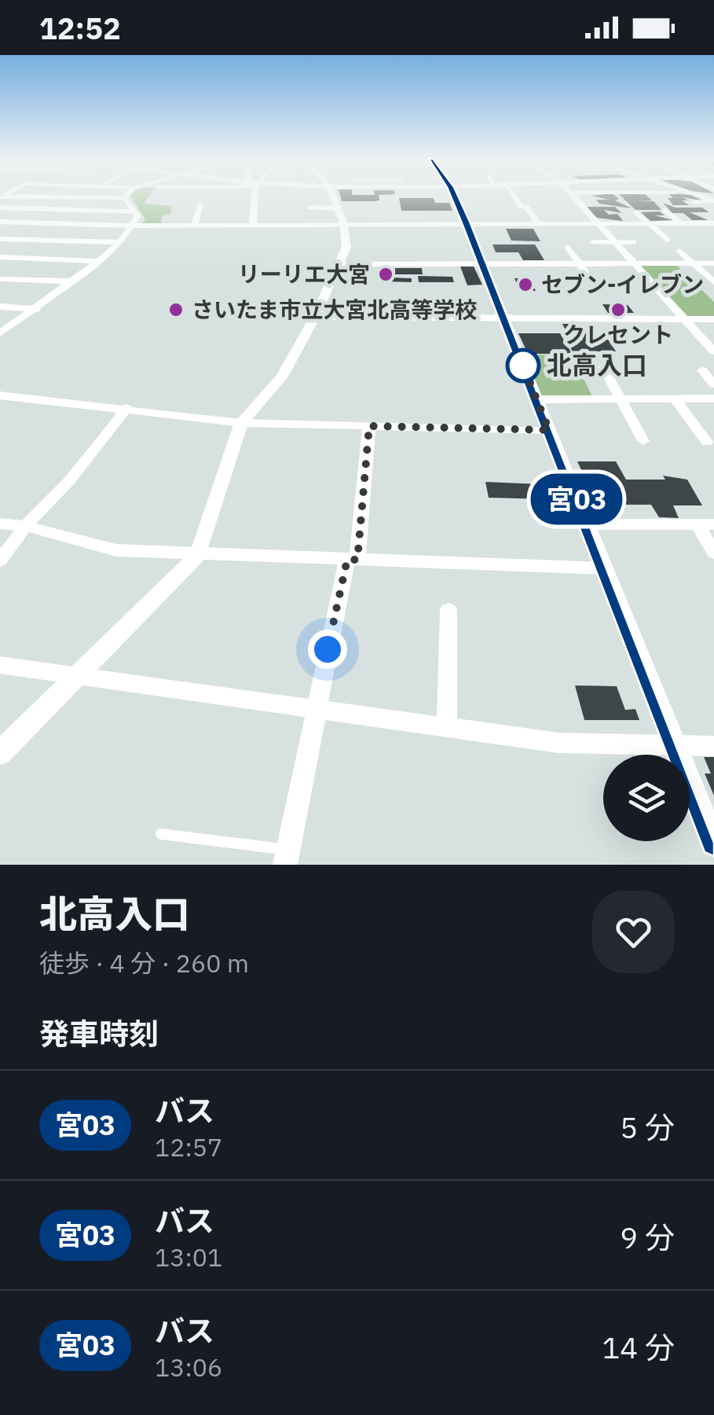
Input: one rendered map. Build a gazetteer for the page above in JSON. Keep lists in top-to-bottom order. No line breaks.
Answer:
{"places":["リーリエ大宮","セブン-イレブン","さいたま市立大宮北高等学校","クレセント","北高入口"],"lines":["bus line 宮03"],"page":{"status":"12:52","on_map":"宮03","heading":[["北高入口","徒歩 · 4 分 · 260 m"],"発車時刻"],"list":[{"mark":"宮03","name":"バス","note":"12:57","value":"5 分"},{"mark":"宮03","name":"バス","note":"13:01","value":"9 分"},{"mark":"宮03","name":"バス","note":"13:06","value":"14 分"}]}}
